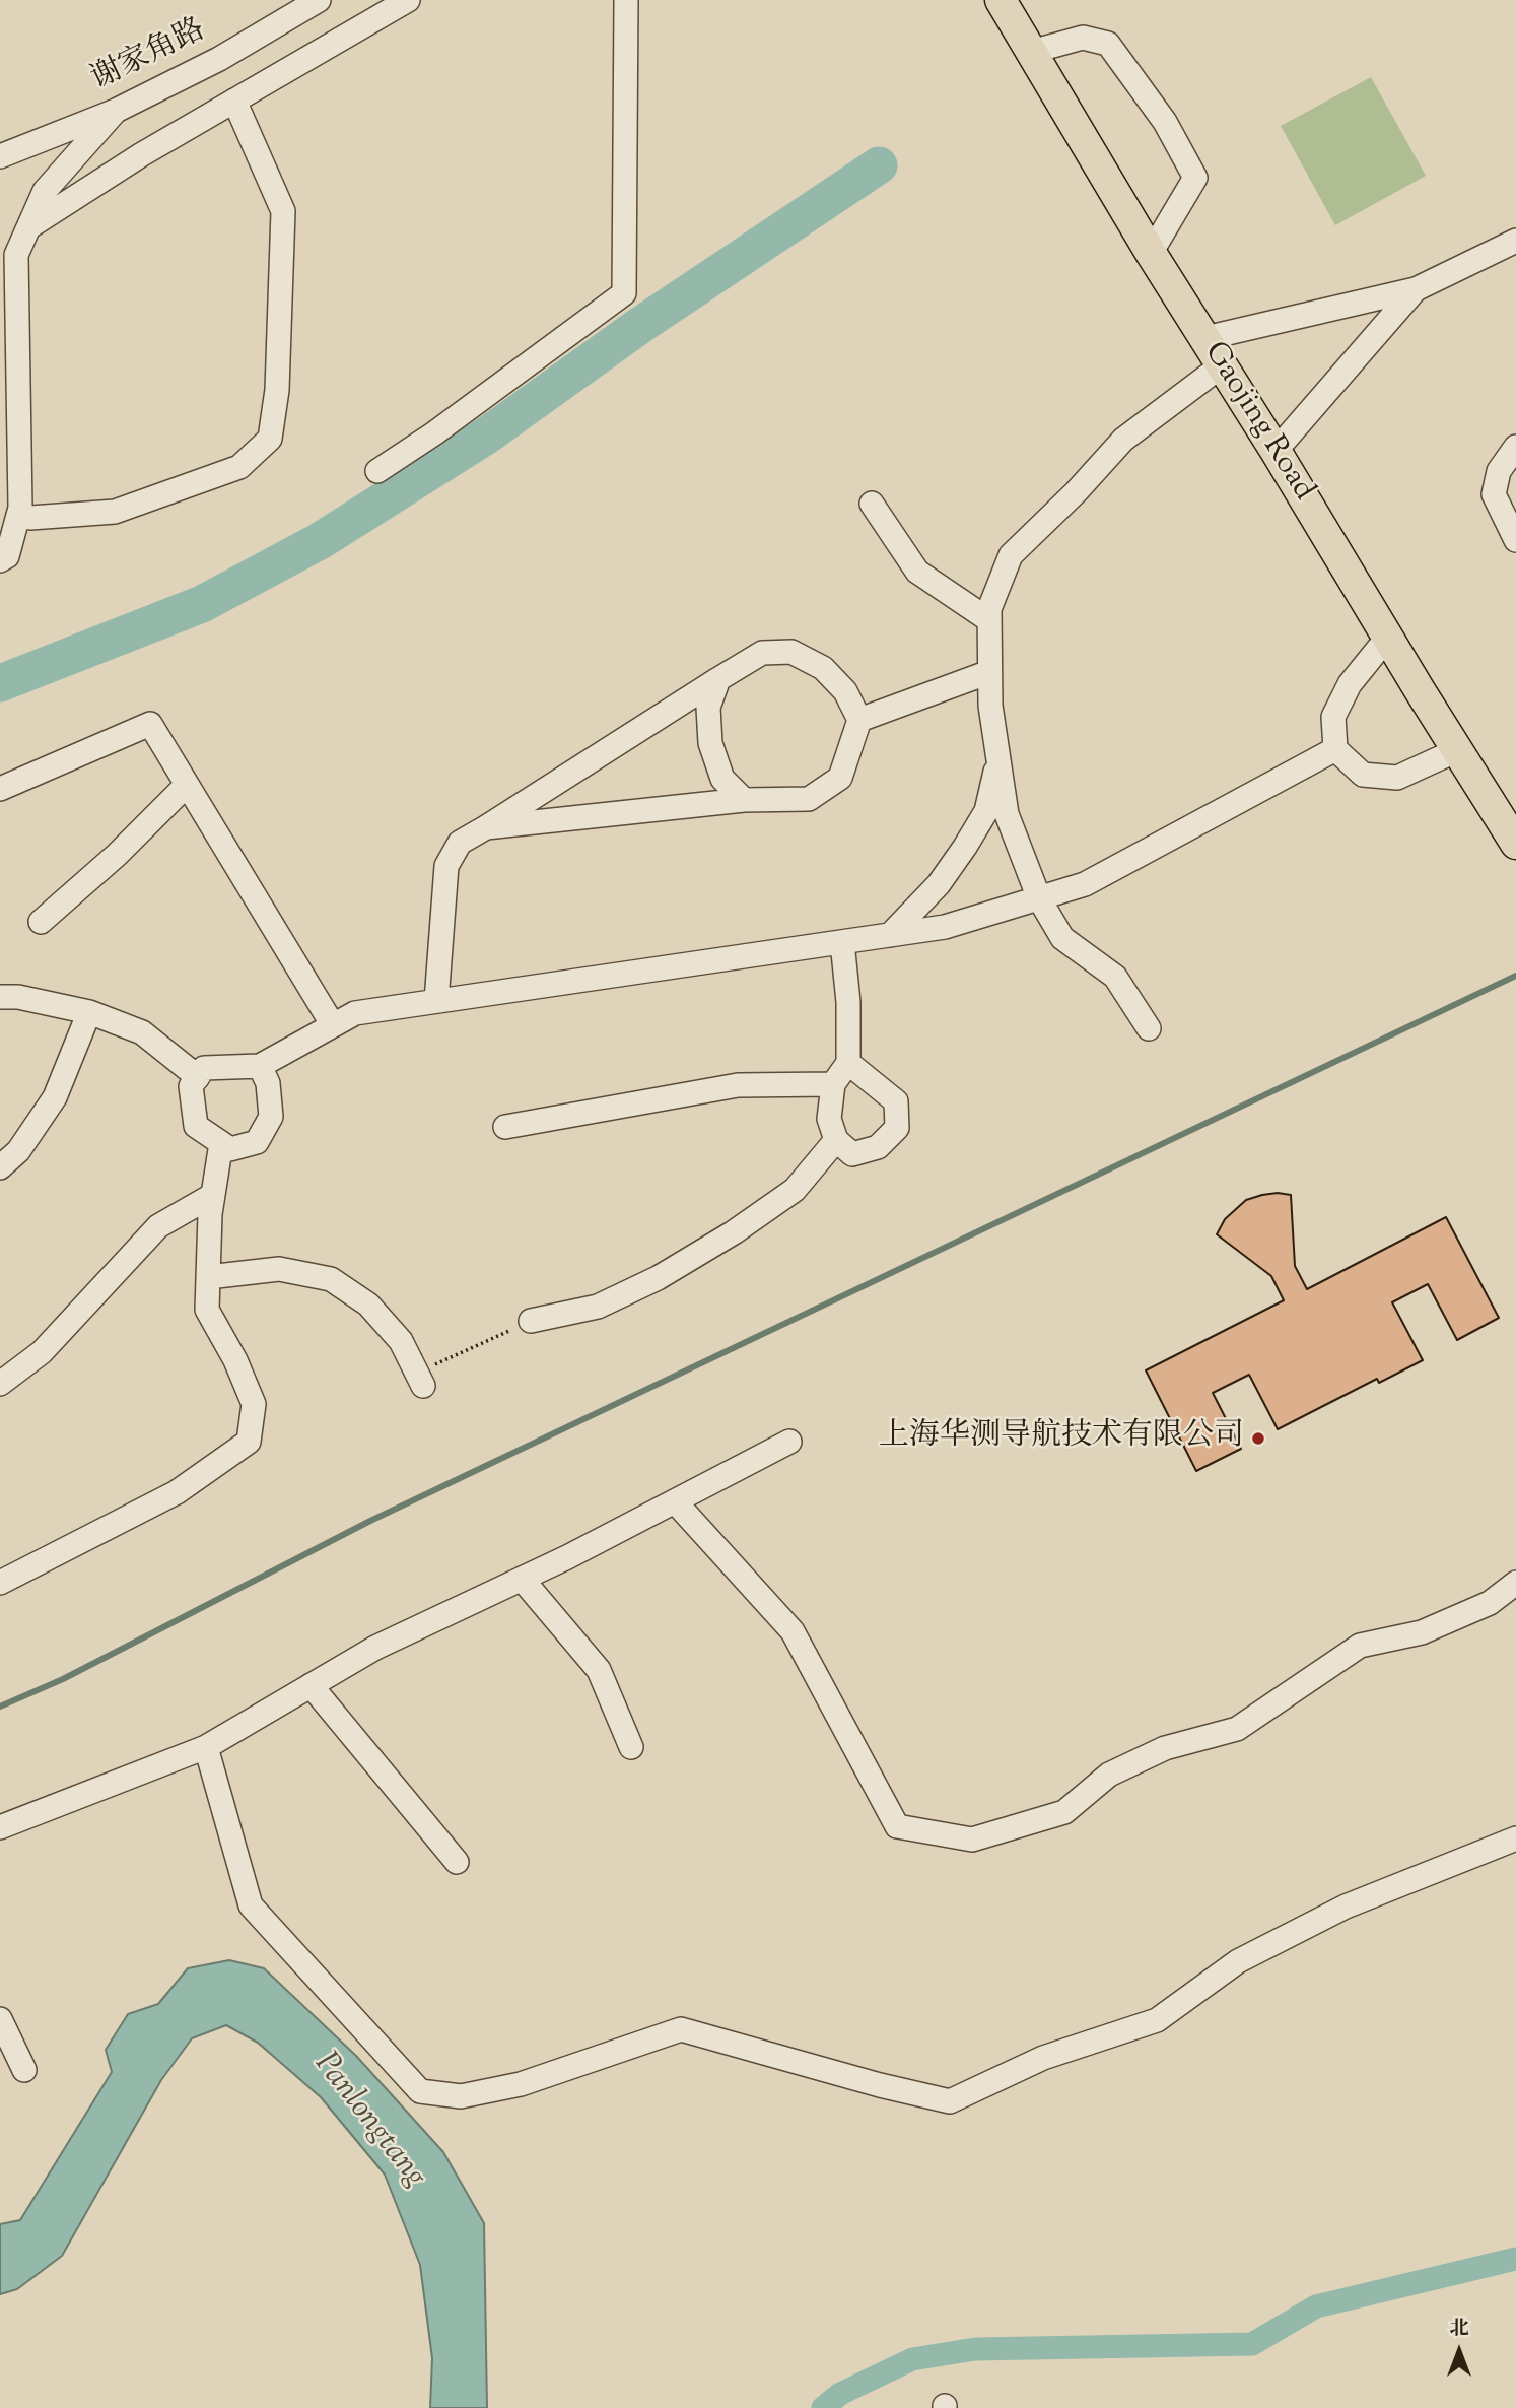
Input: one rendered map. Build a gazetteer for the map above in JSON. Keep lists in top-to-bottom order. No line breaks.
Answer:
{"streets":{"main road":["Gaojing Road"],"street":["谢家角路"]},"water":["Panlongtang"],"places":["上海华测导航技术有限公司"],"north":"top"}
